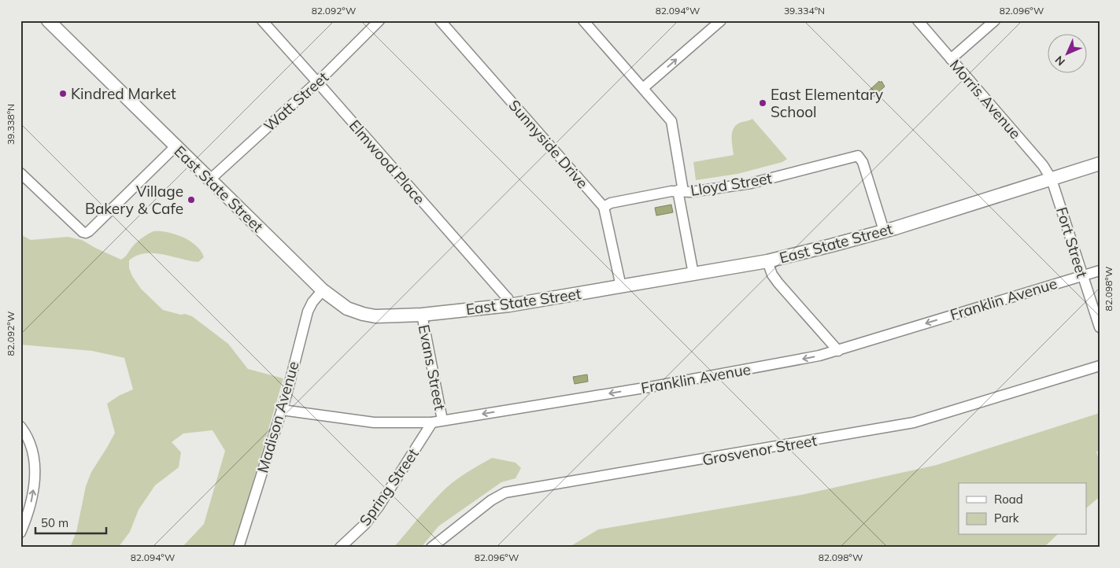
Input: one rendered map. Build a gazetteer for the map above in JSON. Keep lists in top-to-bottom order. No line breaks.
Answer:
{"streets":{"main road":["East State Street"],"street":["Morris Avenue","Watt Street","Sunnyside Drive","Elmwood Place","Lloyd Street","Fort Street","Franklin Avenue","Evans Street","Madison Avenue","Grosvenor Street","Spring Street"]},"crossings":[["Morris Avenue","East State Street"],["Morris Avenue","Fort Street"],["Watt Street","Elmwood Place"],["Watt Street","East State Street"],["Sunnyside Drive","Lloyd Street"],["Sunnyside Drive","East State Street"],["Elmwood Place","East State Street"],["Lloyd Street","East State Street"],["East State Street","Fort Street"],["East State Street","Evans Street"],["East State Street","Madison Avenue"],["Fort Street","Franklin Avenue"],["Franklin Avenue","Evans Street"],["Franklin Avenue","Madison Avenue"],["Franklin Avenue","Spring Street"],["Evans Street","Spring Street"]],"one_way":["Franklin Avenue"],"places":["Kindred Market","East Elementary School","Village Bakery & Cafe"],"legend":["Road","Park"],"scale_bar":"50 m","north":"bottom left","coordinates":["82.092°W","82.094°W","39.334°N","82.096°W","39.338°N","82.098°W"]}
